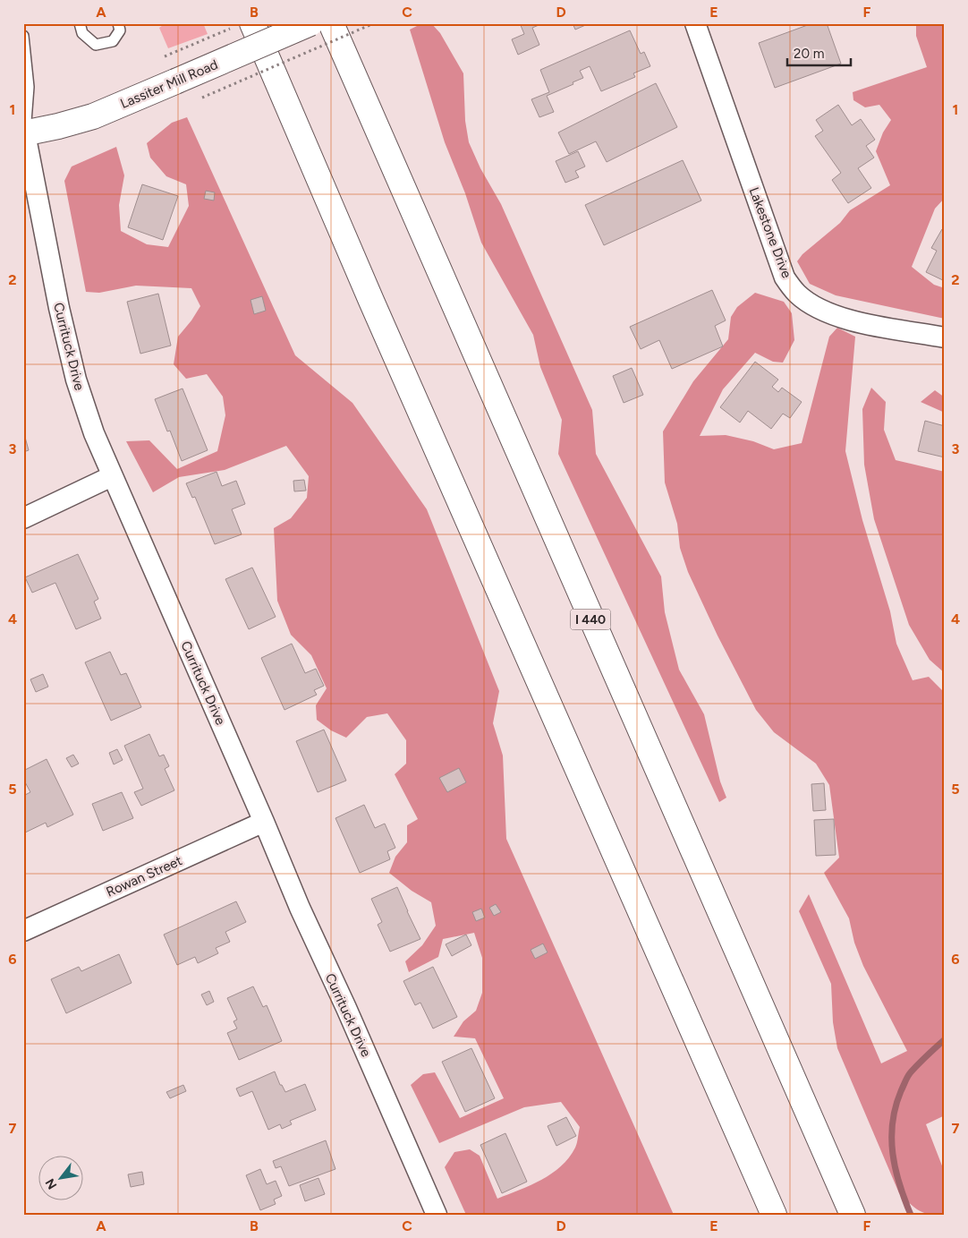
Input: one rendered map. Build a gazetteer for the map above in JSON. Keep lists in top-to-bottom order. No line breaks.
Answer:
{"streets":{"main road":["Lassiter Mill Road","I 440"],"street":["Lakestone Drive","Currituck Drive","Rowan Street"]},"crossings":[["Lassiter Mill Road","Currituck Drive"],["Currituck Drive","Rowan Street"]],"scale_bar":"20 m","north":"bottom left","grid":{"columns":["A","B","C","D","E","F"],"rows":["1","2","3","4","5","6","7"]}}
